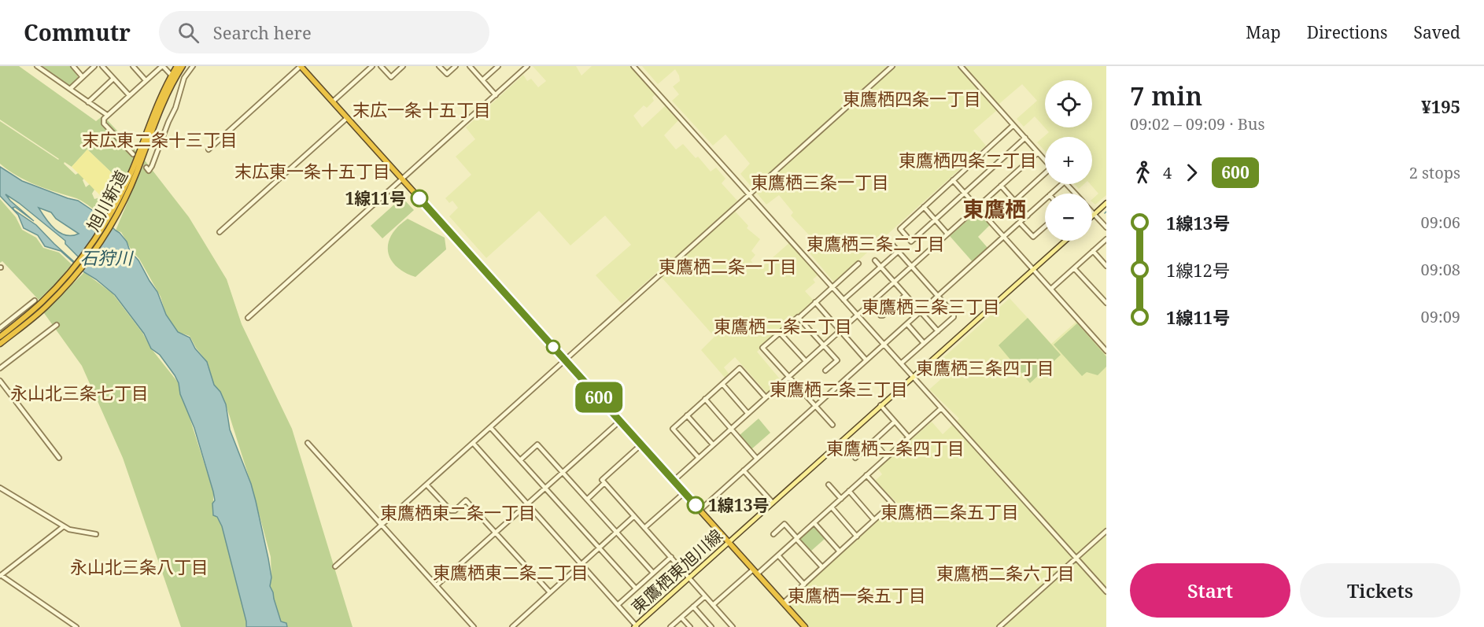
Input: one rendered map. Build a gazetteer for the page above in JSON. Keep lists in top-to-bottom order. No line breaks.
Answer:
{"streets":{"highway":["旭川新道"],"main road":["東鷹栖東旭川線"]},"districts":["東鷹栖四条一丁目","末広一条十五丁目","末広東二条十三丁目","東鷹栖四条二丁目","末広東一条十五丁目","東鷹栖三条一丁目","東鷹栖","東鷹栖三条二丁目","東鷹栖二条一丁目","東鷹栖三条三丁目","東鷹栖二条二丁目","東鷹栖三条四丁目","東鷹栖二条三丁目","永山北三条七丁目","東鷹栖二条四丁目","東鷹栖二条五丁目","東鷹栖東二条一丁目","永山北三条八丁目","東鷹栖東二条二丁目","東鷹栖二条六丁目","東鷹栖一条五丁目"],"water":["石狩川"],"places":["1線11号","1線13号"],"lines":["bus line 600"],"page":{"header":"Commutr","search":"Search here","nav":["Map","Directions","Saved"],"on_map":"600","heading":["7 min","09:02 – 09:09 · Bus","¥195"],"map_buttons":["+","−"],"legs":["4","600","2 stops"],"list":[{"name":"1線13号","value":"09:06"},{"name":"1線12号","value":"09:08"},{"name":"1線11号","value":"09:09"}],"buttons":["Start","Tickets"]}}
